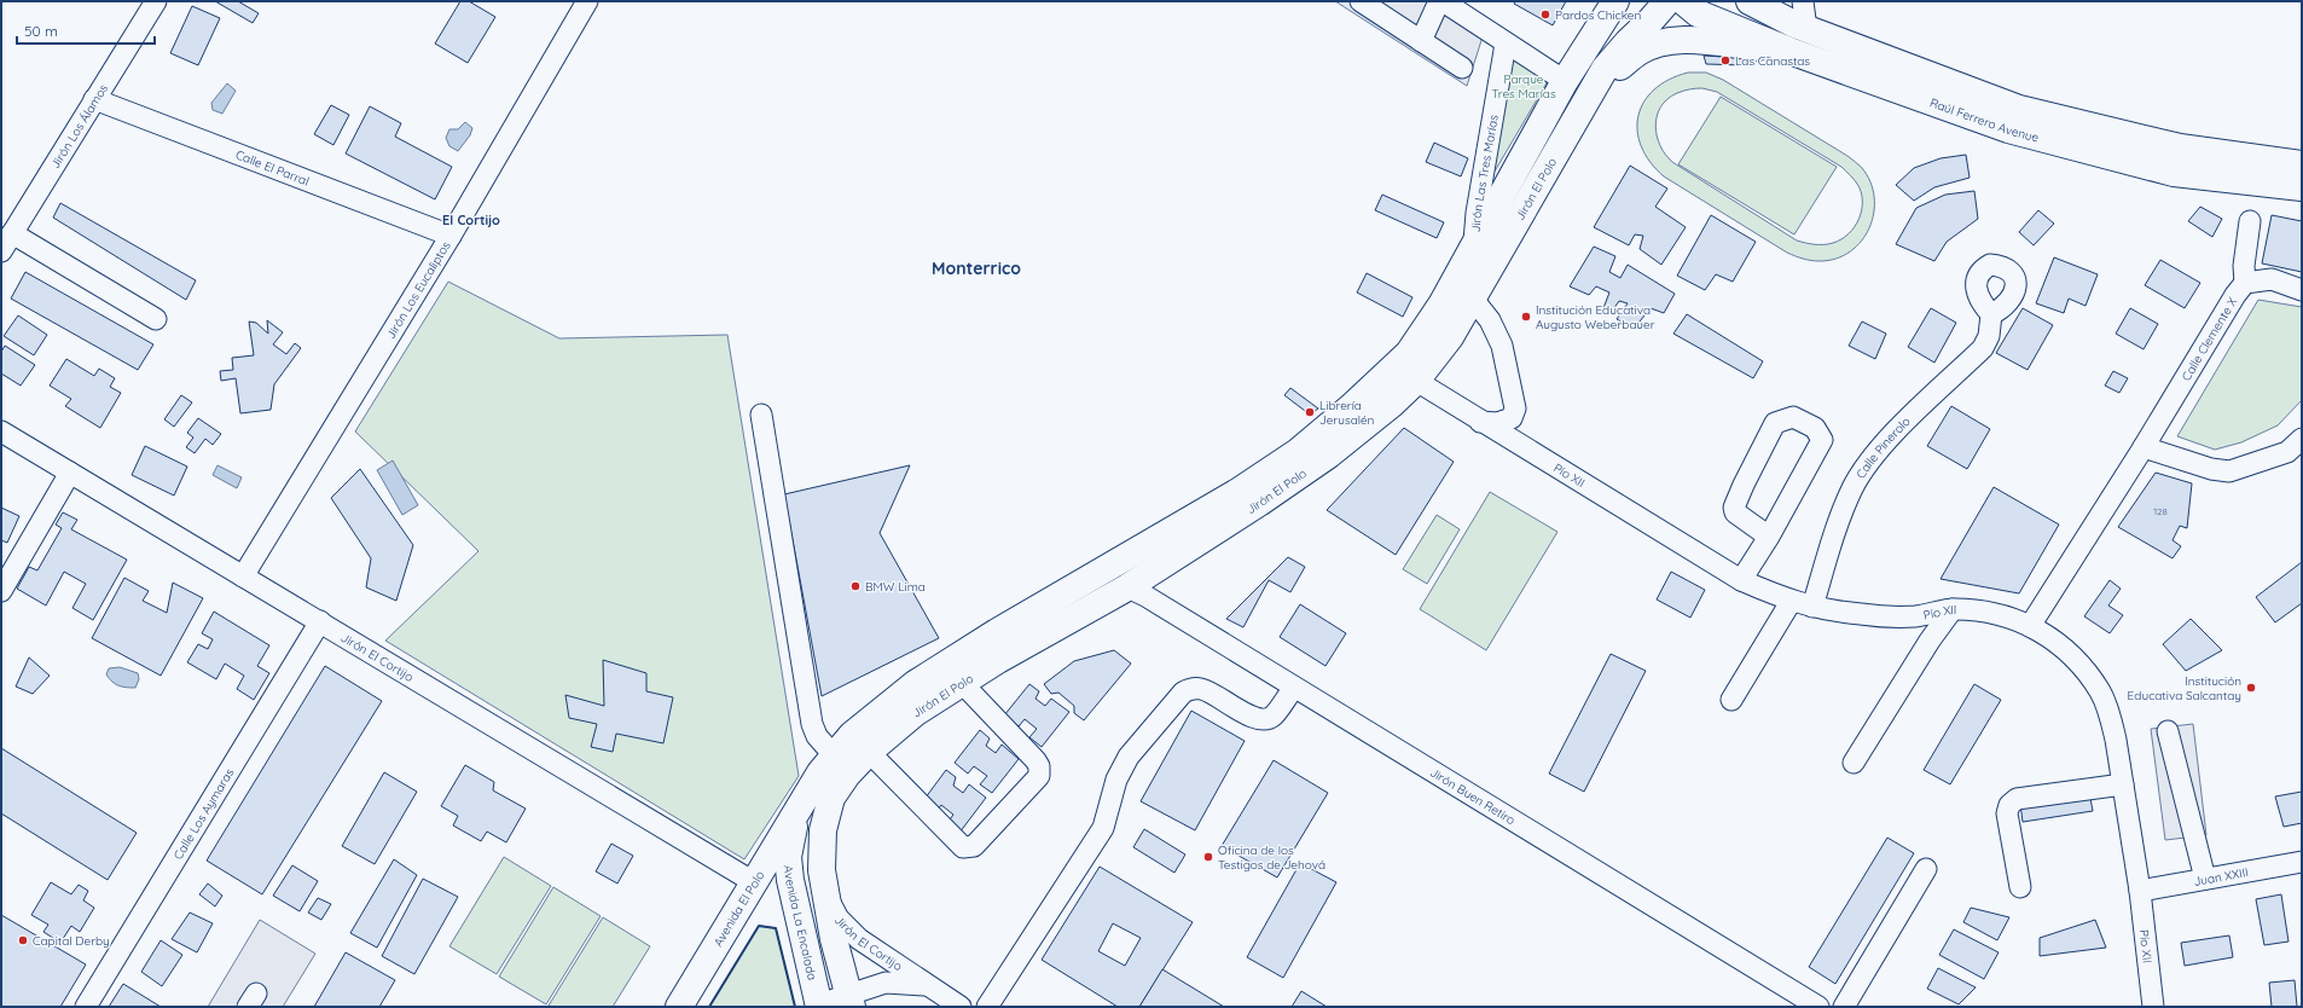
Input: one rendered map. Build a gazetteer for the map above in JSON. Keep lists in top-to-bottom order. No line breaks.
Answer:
{"streets":{"main road":["Raúl Ferrero Avenue","Jirón El Polo","Avenida El Polo","Avenida La Encalada"],"street":["Jirón Los Álamos","Calle El Parral","Jirón Las Tres Marías","Jirón Los Eucaliptos","Calle Clemente X","Calle Pinerolo","Pío XII","Jirón El Cortijo","Jirón Buen Retiro","Calle Los Aymaras","Juan XXIII"]},"crossings":[["Jirón Los Álamos","Calle El Parral"],["Calle El Parral","Jirón Los Eucaliptos"],["Jirón Las Tres Marías","Jirón El Polo"],["Jirón El Polo","Pío XII"],["Jirón El Polo","Jirón El Cortijo"],["Jirón El Polo","Jirón Buen Retiro"],["Jirón El Polo","Avenida El Polo"],["Jirón El Polo","Avenida La Encalada"],["Jirón Los Eucaliptos","Jirón El Cortijo"],["Calle Clemente X","Pío XII"],["Calle Pinerolo","Pío XII"],["Pío XII","Juan XXIII"],["Jirón El Cortijo","Calle Los Aymaras"],["Jirón El Cortijo","Avenida El Polo"],["Jirón El Cortijo","Avenida La Encalada"],["Avenida El Polo","Avenida La Encalada"]],"districts":["El Cortijo","Monterrico"],"parks":["Parque Tres Marías"],"places":["Pardos Chicken","Las Canastas","Institución Educativa Augusto Weberbauer","Librería Jerusalén","BMW Lima","Institución Educativa Salcantay","Oficina de los Testigos de Jehová","Capital Derby"],"house_numbers":["128"],"scale_bar":"50 m"}
